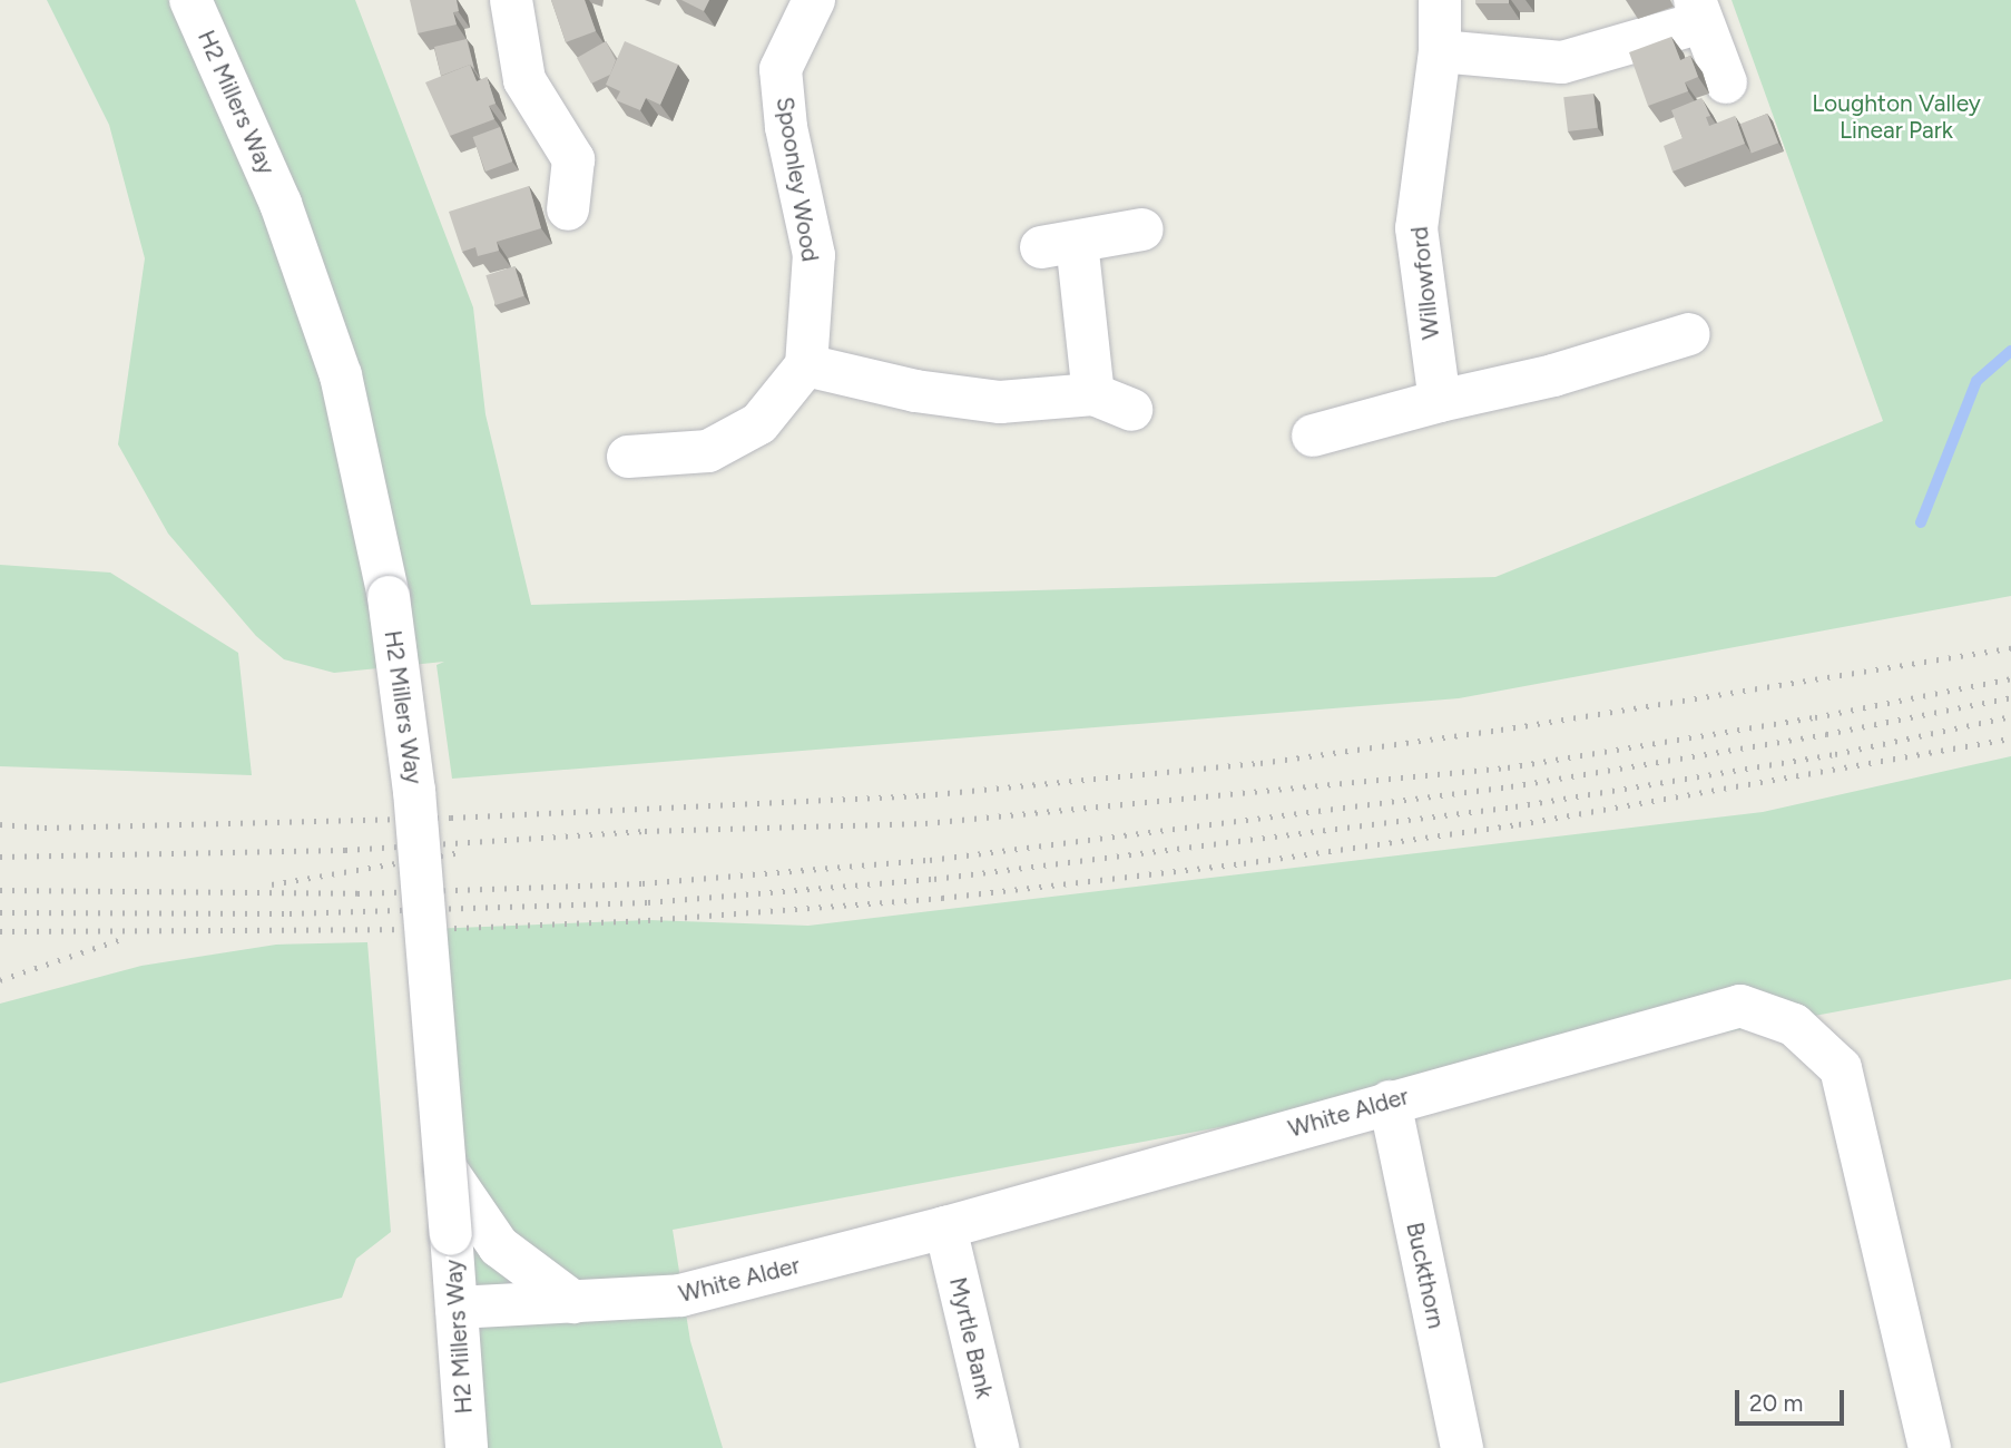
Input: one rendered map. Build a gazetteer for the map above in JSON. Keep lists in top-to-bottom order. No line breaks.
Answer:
{"streets":{"street":["H2 Millers Way","Spoonley Wood","Willowford","White Alder","Buckthorn","Myrtle Bank"]},"crossings":[["H2 Millers Way","White Alder"],["White Alder","Buckthorn"],["White Alder","Myrtle Bank"]],"parks":["Loughton Valley Linear Park"],"scale_bar":"20 m"}
